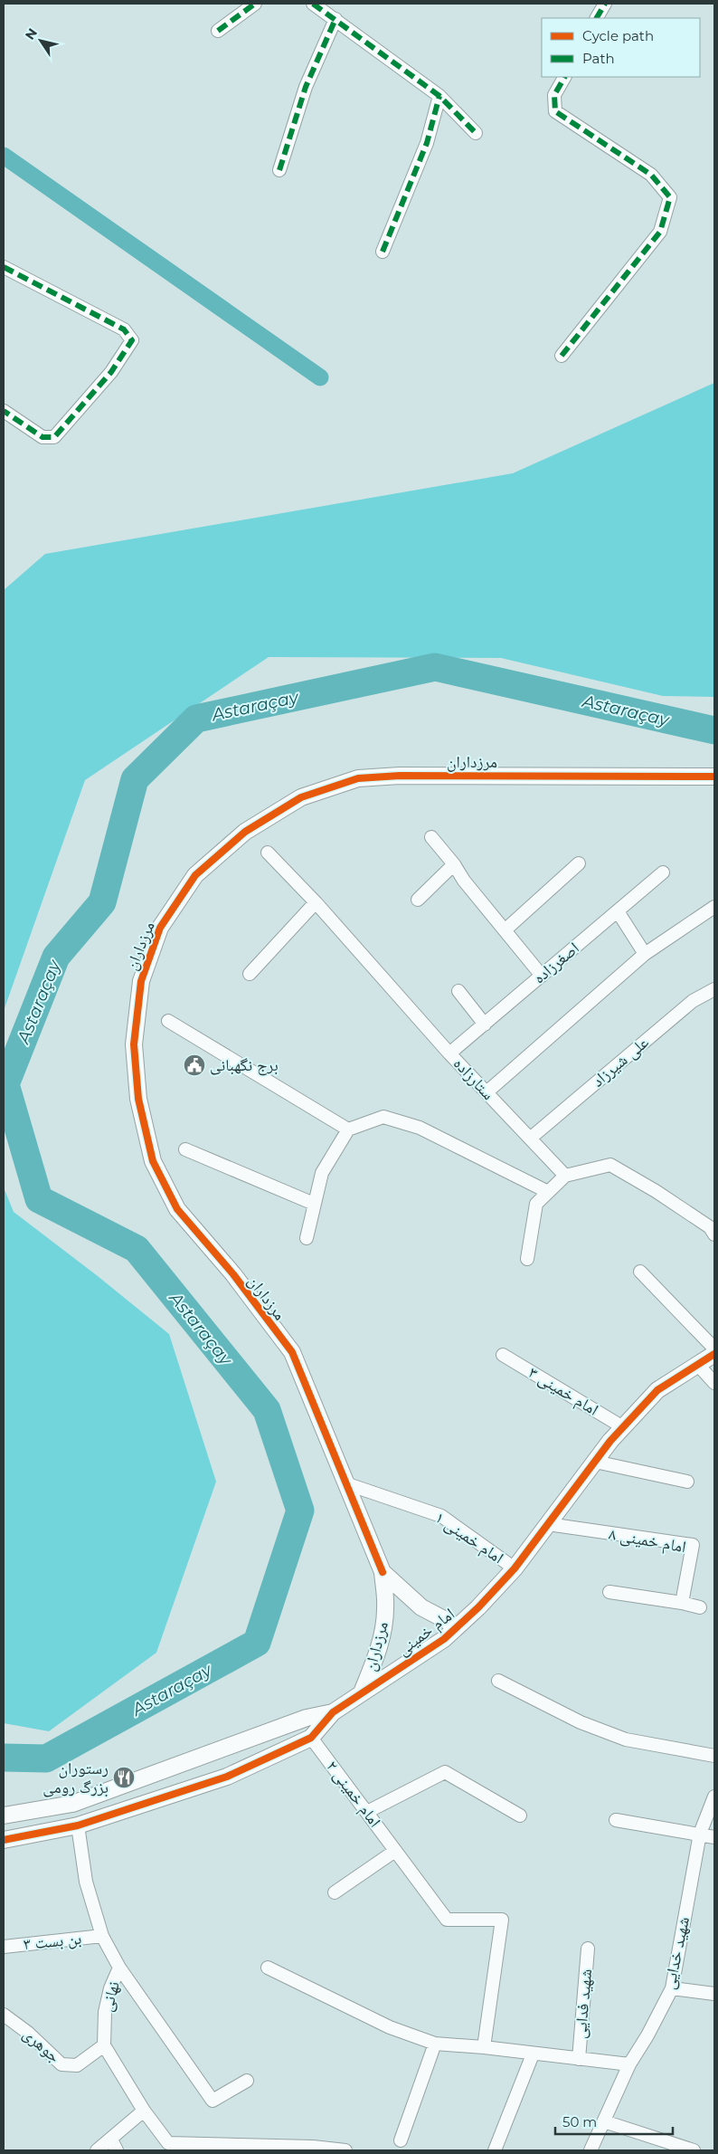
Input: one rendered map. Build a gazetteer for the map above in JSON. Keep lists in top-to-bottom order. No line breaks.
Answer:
{"streets":{"street":["مرزداران","اصغرزاده","علی شیرزاد","ستارزاده","امام خمینی ۳","امام خمینی ۱","امام خمینی ۸","امام خمینی","امام خمینی ۲","بن بست ۳","شهید خدایی","نهانی","شهید فدایی","جوهری"]},"crossings":[["مرزداران","امام خمینی ۱"],["مرزداران","امام خمینی"],["اصغرزاده","ستارزاده"],["علی شیرزاد","ستارزاده"],["امام خمینی ۳","امام خمینی"],["امام خمینی ۱","امام خمینی"],["امام خمینی ۸","امام خمینی"],["امام خمینی","امام خمینی ۲"],["امام خمینی","نهانی"],["بن بست ۳","نهانی"],["نهانی","جوهری"]],"water":["Astaraçay"],"places":{"public building":["برج نگهبانی"],"restaurant":["رستوران بزرگ رومی"]},"legend":["Cycle path","Path"],"scale_bar":"50 m","north":"top left"}
